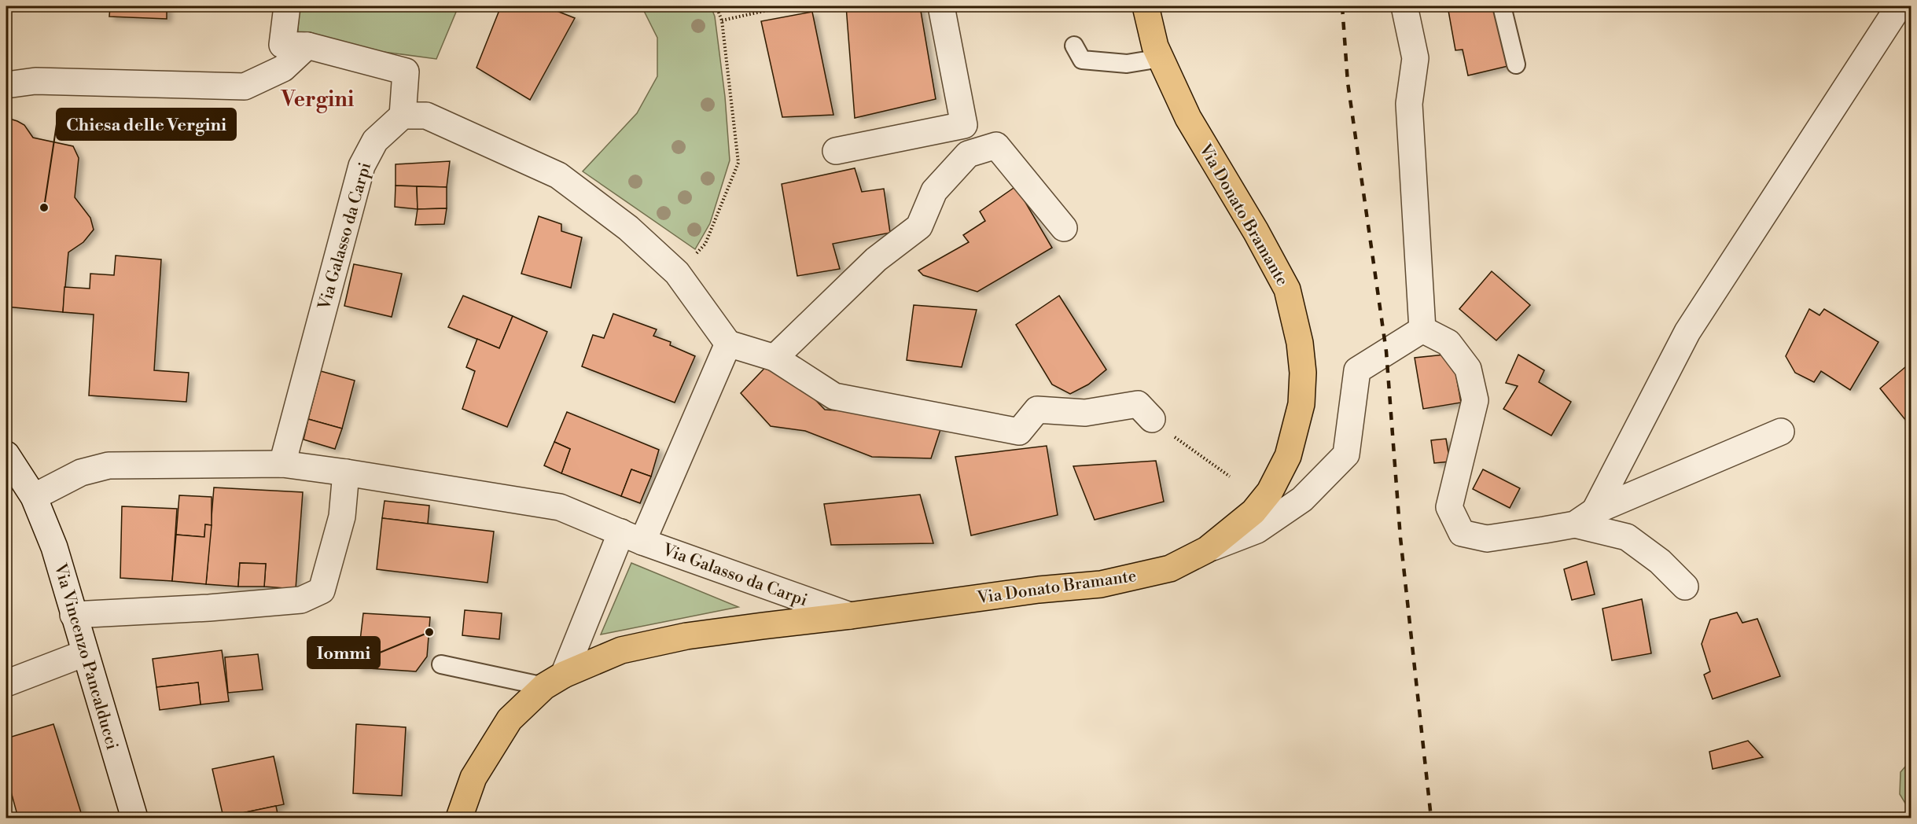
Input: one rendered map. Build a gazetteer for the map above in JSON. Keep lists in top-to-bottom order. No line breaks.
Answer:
{"streets":{"main road":["Via Donato Bramante"],"street":["Via Galasso da Carpi","Via Vincenzo Pancalducci"]},"crossings":[["Via Donato Bramante","Via Galasso da Carpi"],["Via Galasso da Carpi","Via Vincenzo Pancalducci"]],"districts":["Vergini"],"places":["Chiesa delle Vergini","Iommi"]}
